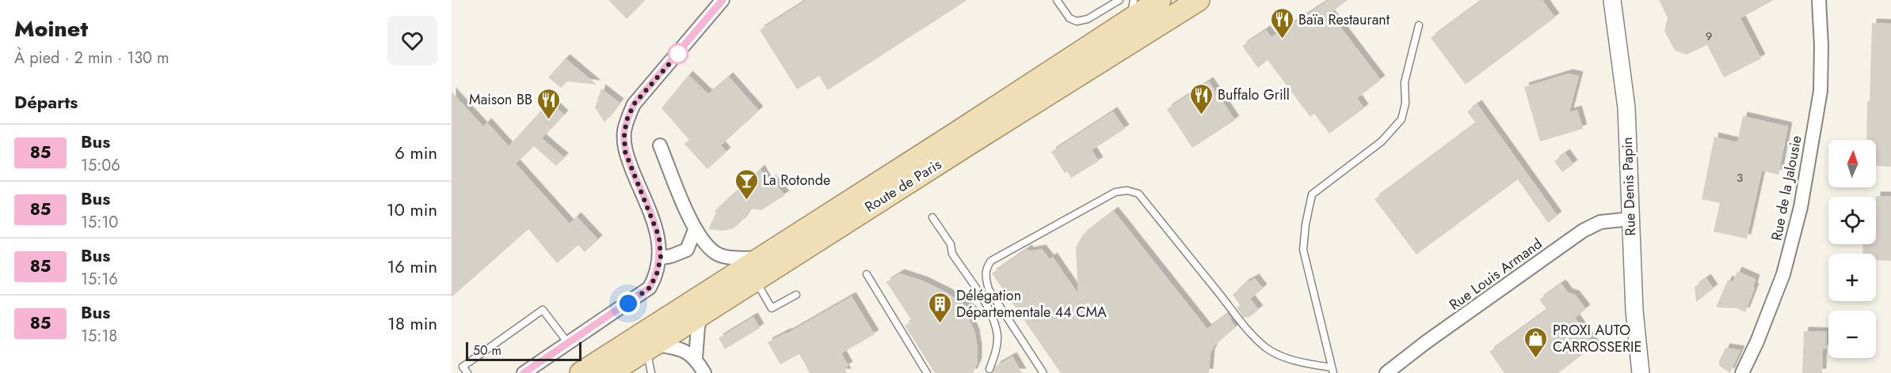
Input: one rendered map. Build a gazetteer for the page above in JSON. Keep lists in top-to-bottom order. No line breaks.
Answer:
{"streets":{"main road":["Route de Paris"],"street":["Rue Denis Papin","Rue de la Jalousie","Rue Louis Armand"]},"crossings":[["Rue Denis Papin","Rue Louis Armand"]],"places":{"restaurant":["Baïa Restaurant","Buffalo Grill","Maison BB"],"bar":["La Rotonde"],"building":["Délégation Départementale 44 CMA"],"shop":["PROXI AUTO CARROSSERIE"]},"lines":["bus line 85"],"house_numbers":["9","3"],"scale_bar":"50 m","north":"top","page":{"heading":[["Moinet","À pied · 2 min · 130 m"],"Départs"],"list":[{"mark":"85","name":"Bus","note":"15:06","value":"6 min"},{"mark":"85","name":"Bus","note":"15:10","value":"10 min"},{"mark":"85","name":"Bus","note":"15:16","value":"16 min"},{"mark":"85","name":"Bus","note":"15:18","value":"18 min"}],"map_buttons":["+","−"],"scale":"50 m"}}
